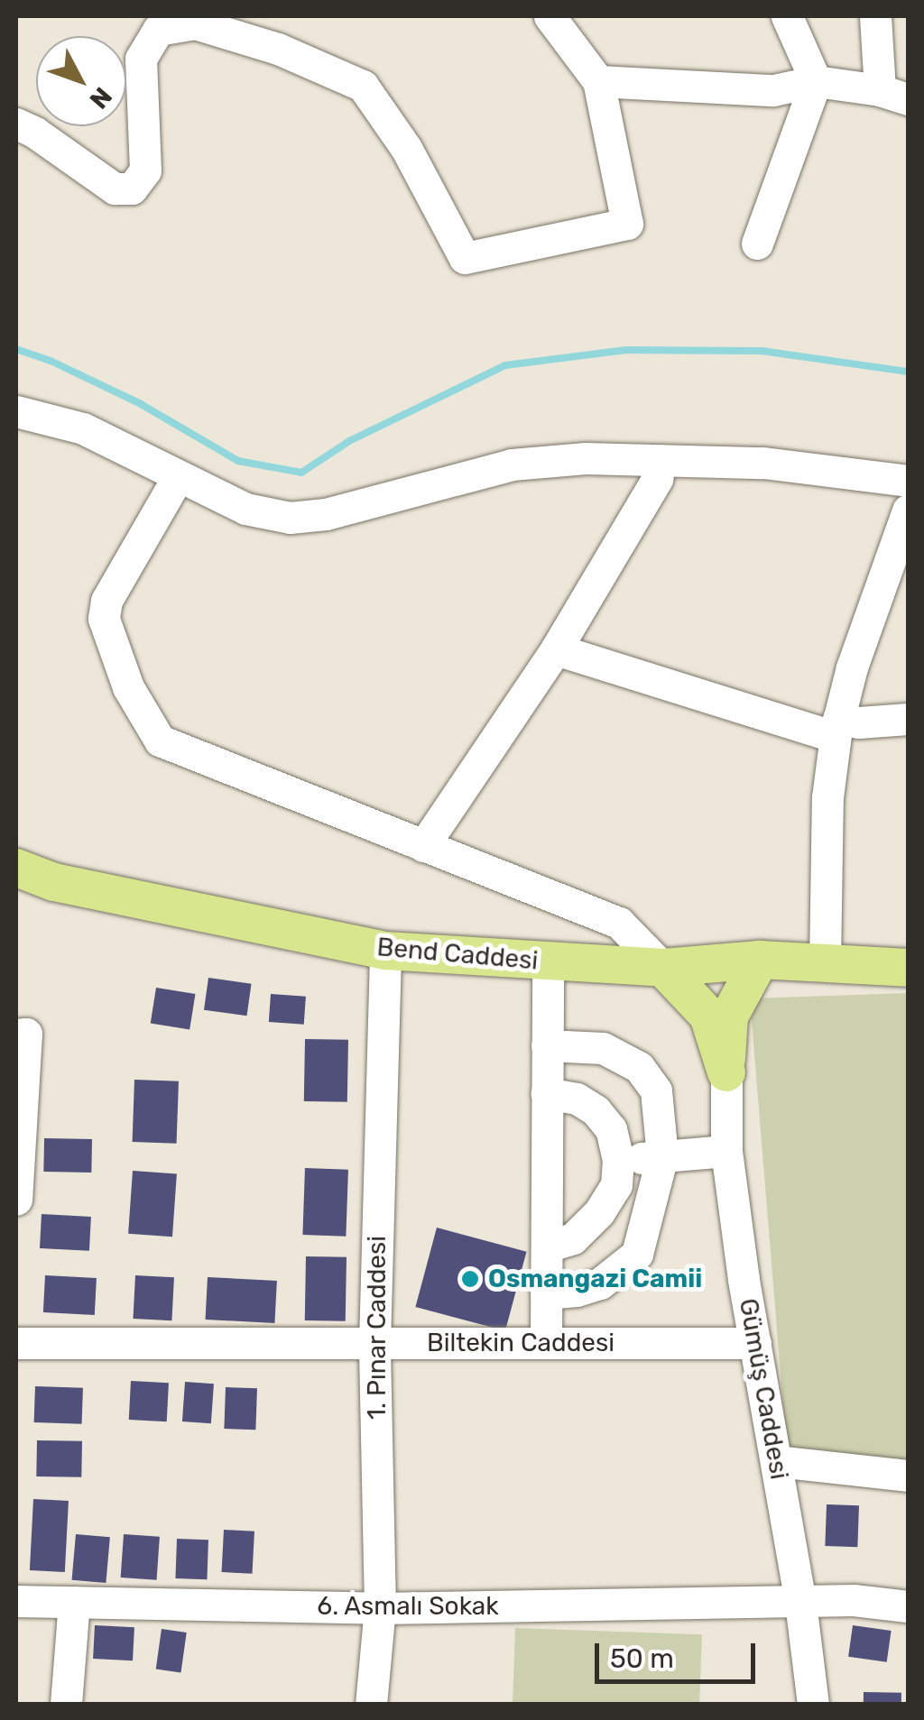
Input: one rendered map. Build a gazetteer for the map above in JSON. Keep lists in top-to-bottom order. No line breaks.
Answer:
{"streets":{"main road":["Bend Caddesi"],"street":["1. Pınar Caddesi","Biltekin Caddesi","Gümüş Caddesi","6. Asmalı Sokak"]},"crossings":[["Bend Caddesi","1. Pınar Caddesi"],["1. Pınar Caddesi","Biltekin Caddesi"],["1. Pınar Caddesi","6. Asmalı Sokak"],["Biltekin Caddesi","Gümüş Caddesi"],["Gümüş Caddesi","6. Asmalı Sokak"]],"places":["Osmangazi Camii"],"scale_bar":"50 m","north":"bottom right"}
